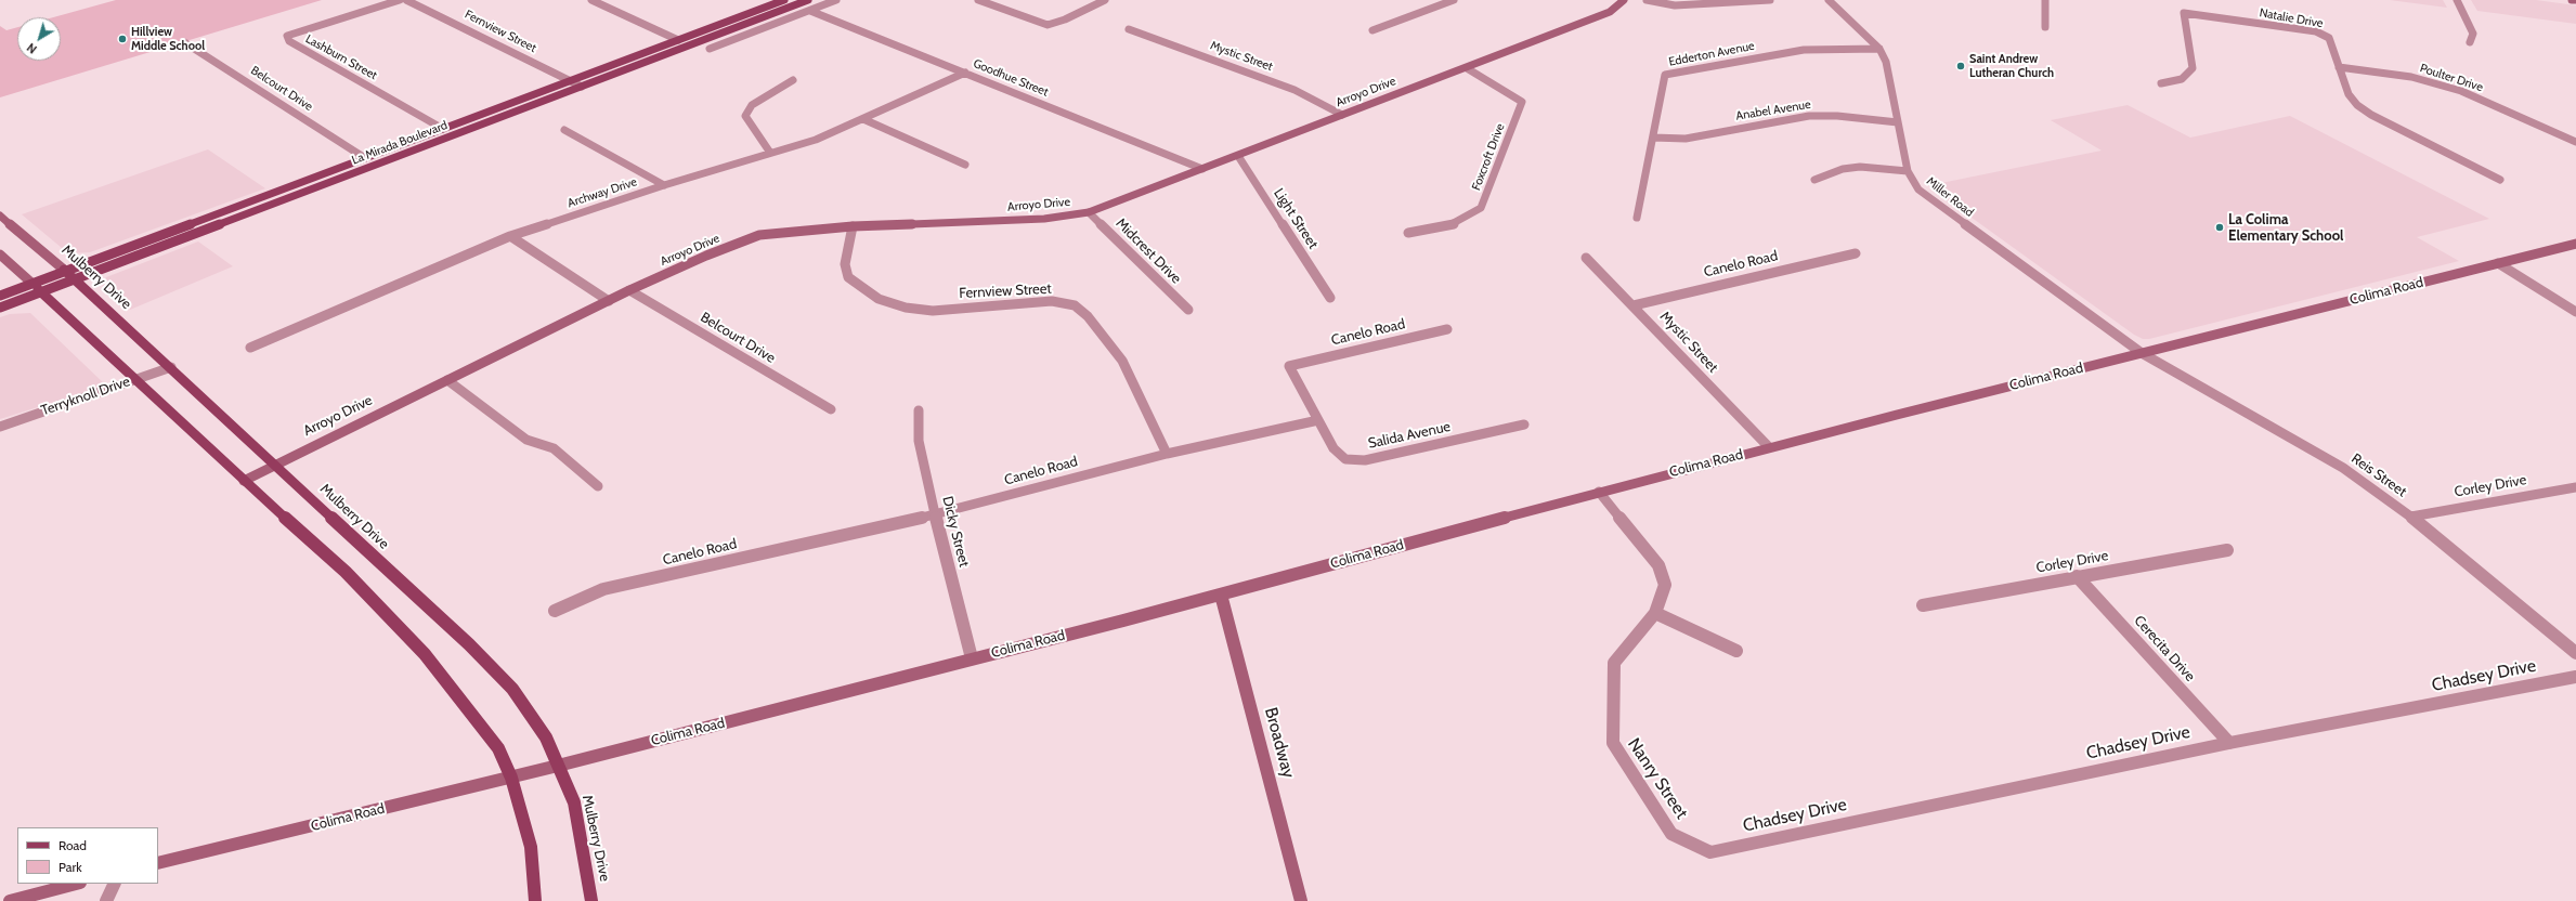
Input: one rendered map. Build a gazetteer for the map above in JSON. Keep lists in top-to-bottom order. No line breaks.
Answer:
{"streets":{"main road":["La Mirada Boulevard","Mulberry Drive"],"street":["Natalie Drive","Fernview Street","Edderton Avenue","Mystic Street","Lashburn Street","Goodhue Street","Poulter Drive","Belcourt Drive","Arroyo Drive","Anabel Avenue","Foxcroft Drive","Archway Drive","Miller Road","Light Street","Midcrest Drive","Canelo Road","Colima Road","Terryknoll Drive","Salida Avenue","Reis Street","Corley Drive","Dicky Street","Cerecita Drive","Chadsey Drive","Broadway","Nanry Street"]},"crossings":[["Natalie Drive","Poulter Drive"],["Fernview Street","Arroyo Drive"],["Fernview Street","La Mirada Boulevard"],["Fernview Street","Canelo Road"],["Edderton Avenue","Anabel Avenue"],["Edderton Avenue","Miller Road"],["Mystic Street","Arroyo Drive"],["Mystic Street","Canelo Road"],["Mystic Street","Colima Road"],["Lashburn Street","La Mirada Boulevard"],["Goodhue Street","Arroyo Drive"],["Goodhue Street","Archway Drive"],["Belcourt Drive","Arroyo Drive"],["Belcourt Drive","La Mirada Boulevard"],["Arroyo Drive","Foxcroft Drive"],["Arroyo Drive","Light Street"],["Arroyo Drive","Midcrest Drive"],["Arroyo Drive","Mulberry Drive"],["Anabel Avenue","Miller Road"],["La Mirada Boulevard","Mulberry Drive"],["Miller Road","Colima Road"],["Miller Road","Reis Street"],["Canelo Road","Salida Avenue"],["Canelo Road","Dicky Street"],["Mulberry Drive","Colima Road"],["Mulberry Drive","Terryknoll Drive"],["Colima Road","Reis Street"],["Colima Road","Dicky Street"],["Colima Road","Broadway"],["Colima Road","Nanry Street"],["Reis Street","Corley Drive"],["Corley Drive","Cerecita Drive"],["Cerecita Drive","Chadsey Drive"],["Chadsey Drive","Nanry Street"]],"places":["Hillview Middle School","Saint Andrew Lutheran Church","La Colima Elementary School"],"legend":["Road","Park"],"north":"bottom left"}
